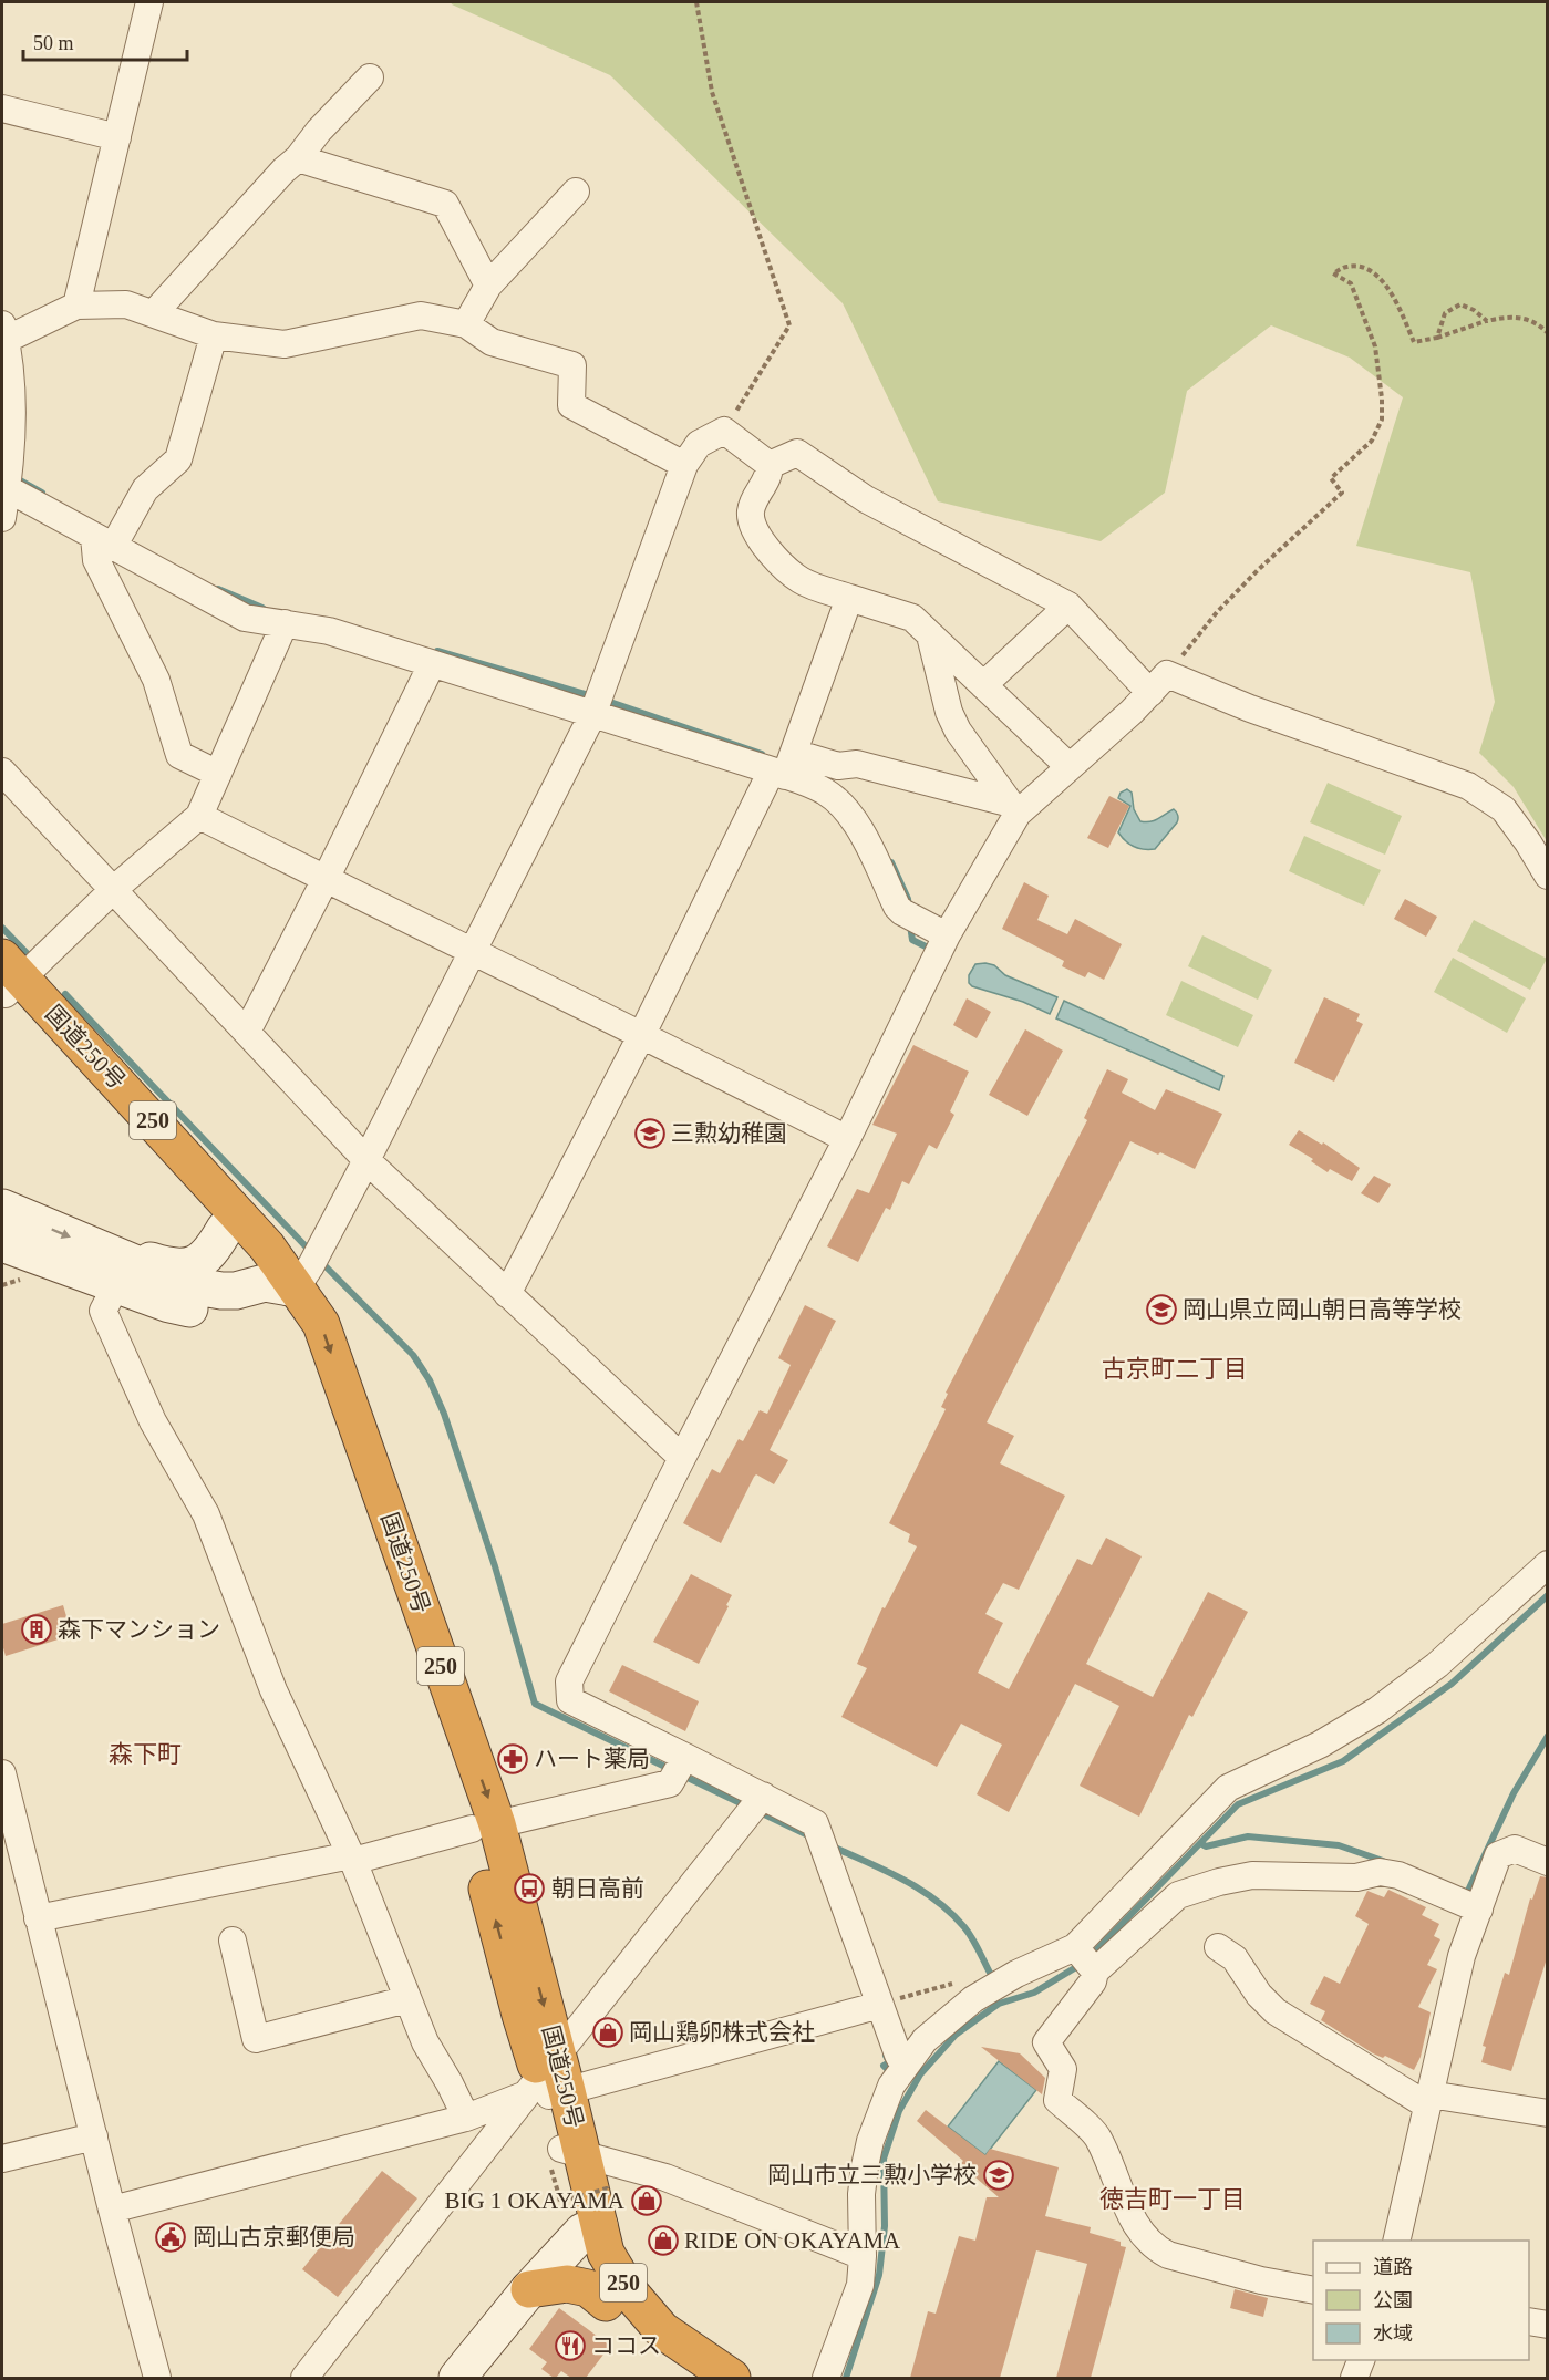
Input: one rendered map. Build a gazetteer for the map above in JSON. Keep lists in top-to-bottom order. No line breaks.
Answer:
{"streets":{"highway":["国道250号","250"]},"districts":["古京町二丁目","森下町","徳吉町一丁目"],"places":{"school or university":["三勲幼稚園","岡山県立岡山朝日高等学校","岡山市立三勲小学校"],"building":["森下マンション"],"pharmacy":["ハート薬局"],"bus stop":["朝日高前"],"shop":["岡山鶏卵株式会社","BIG 1 OKAYAMA","RIDE ON OKAYAMA"],"public building":["岡山古京郵便局"],"restaurant":["ココス"]},"legend":["道路","公園","水域"],"scale_bar":"50 m"}
